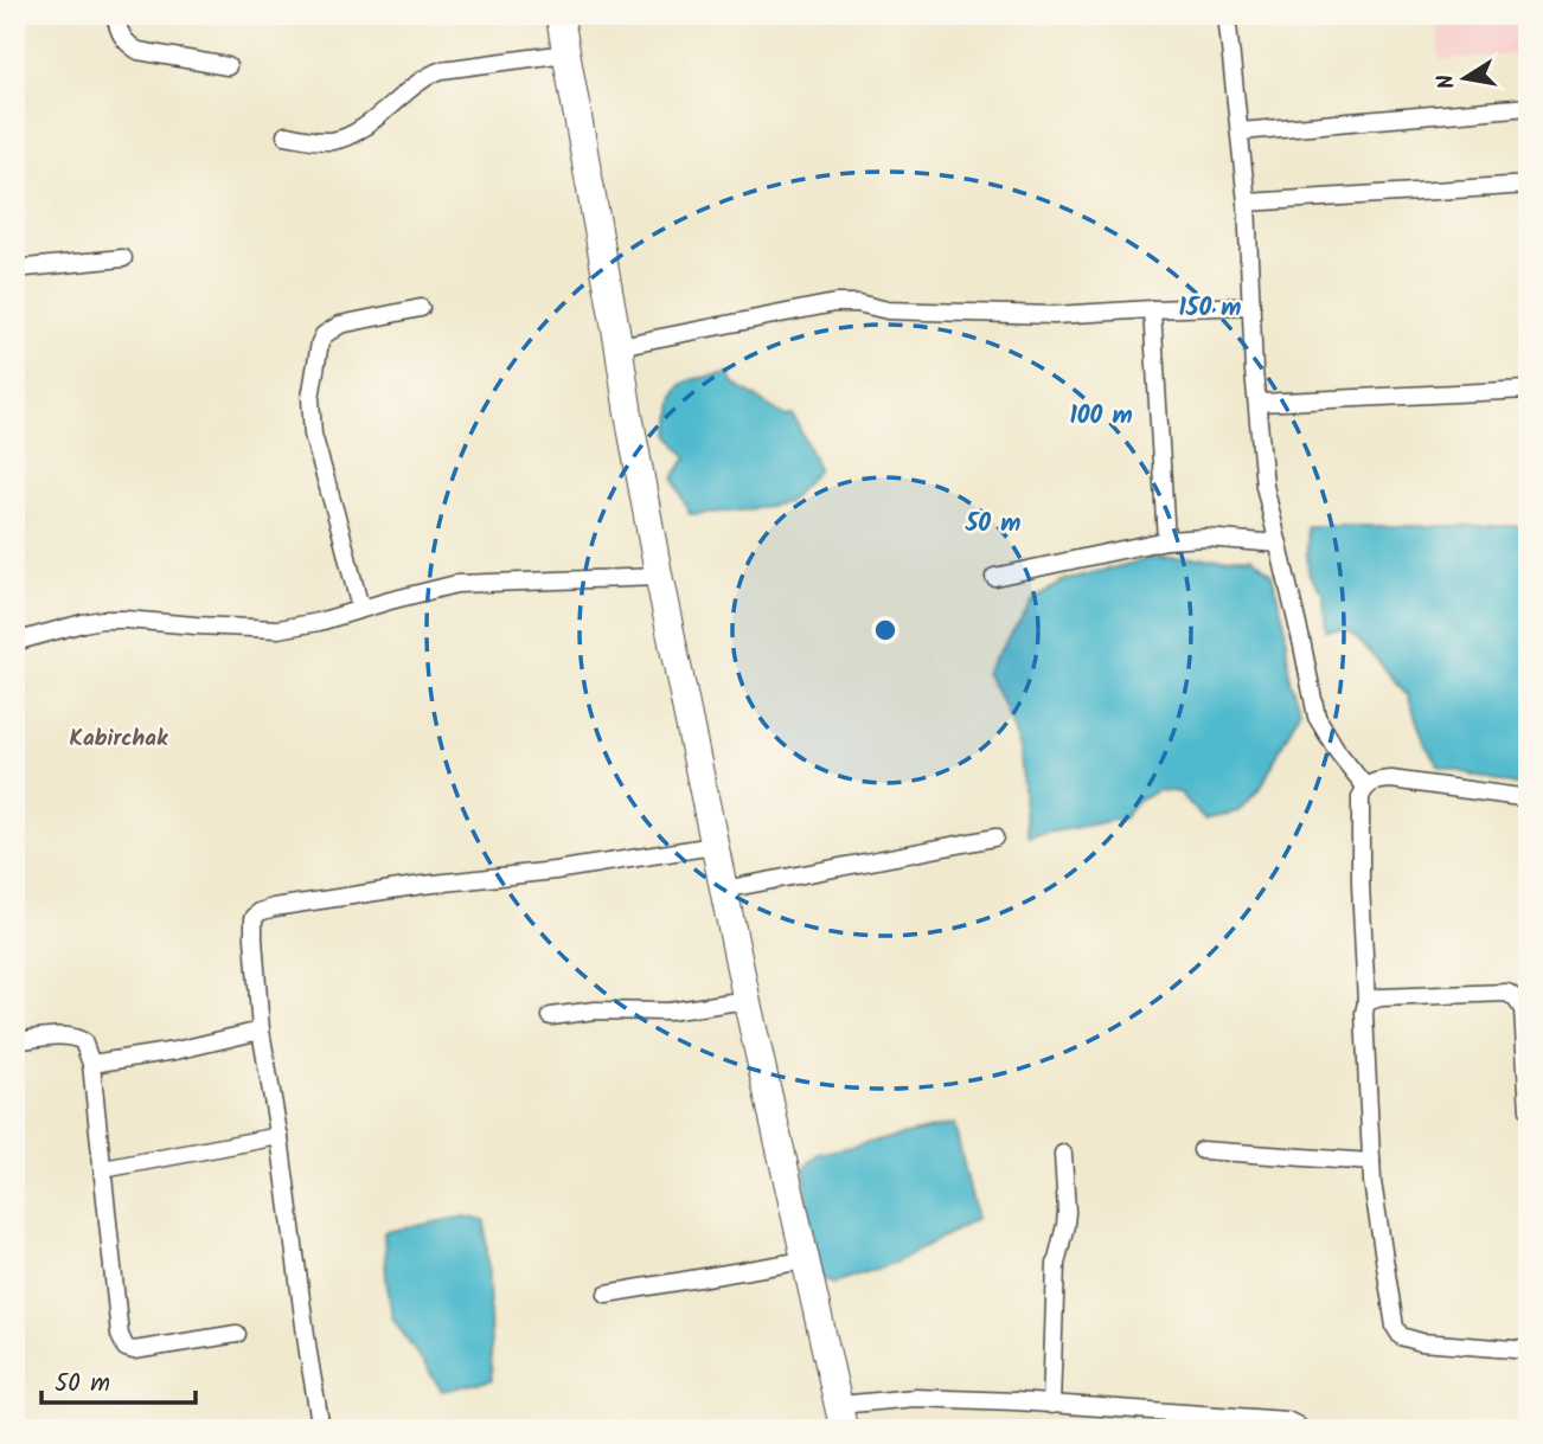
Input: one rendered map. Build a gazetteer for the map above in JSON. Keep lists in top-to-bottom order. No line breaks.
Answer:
{"districts":["Kabirchak"],"scale_bar":"50 m","north":"left","rings":["150 m","100 m","50 m"]}
